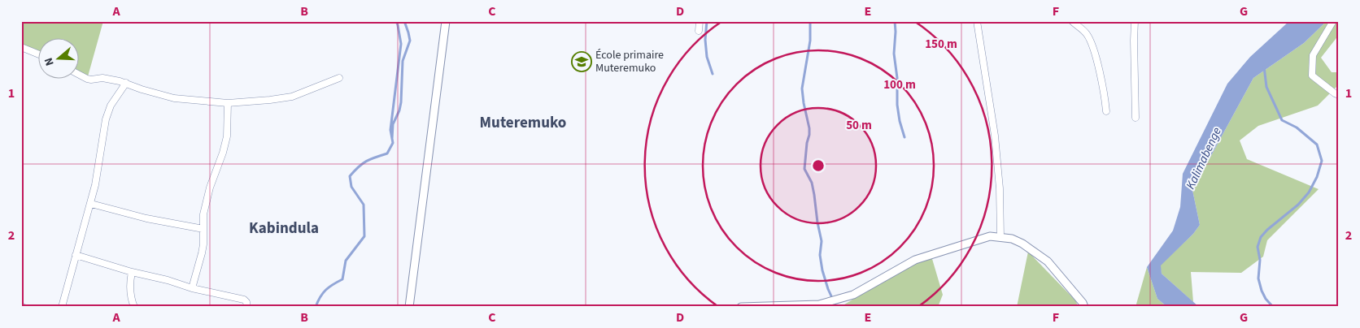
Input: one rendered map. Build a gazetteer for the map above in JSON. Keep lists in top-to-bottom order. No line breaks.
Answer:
{"districts":["Muteremuko","Kabindula"],"water":["Kalimabenge"],"places":{"school or university":["École primaire Muteremuko"]},"north":"left","grid":{"columns":["A","B","C","D","E","F","G"],"rows":["1","2"]},"rings":["150 m","100 m","50 m"]}
